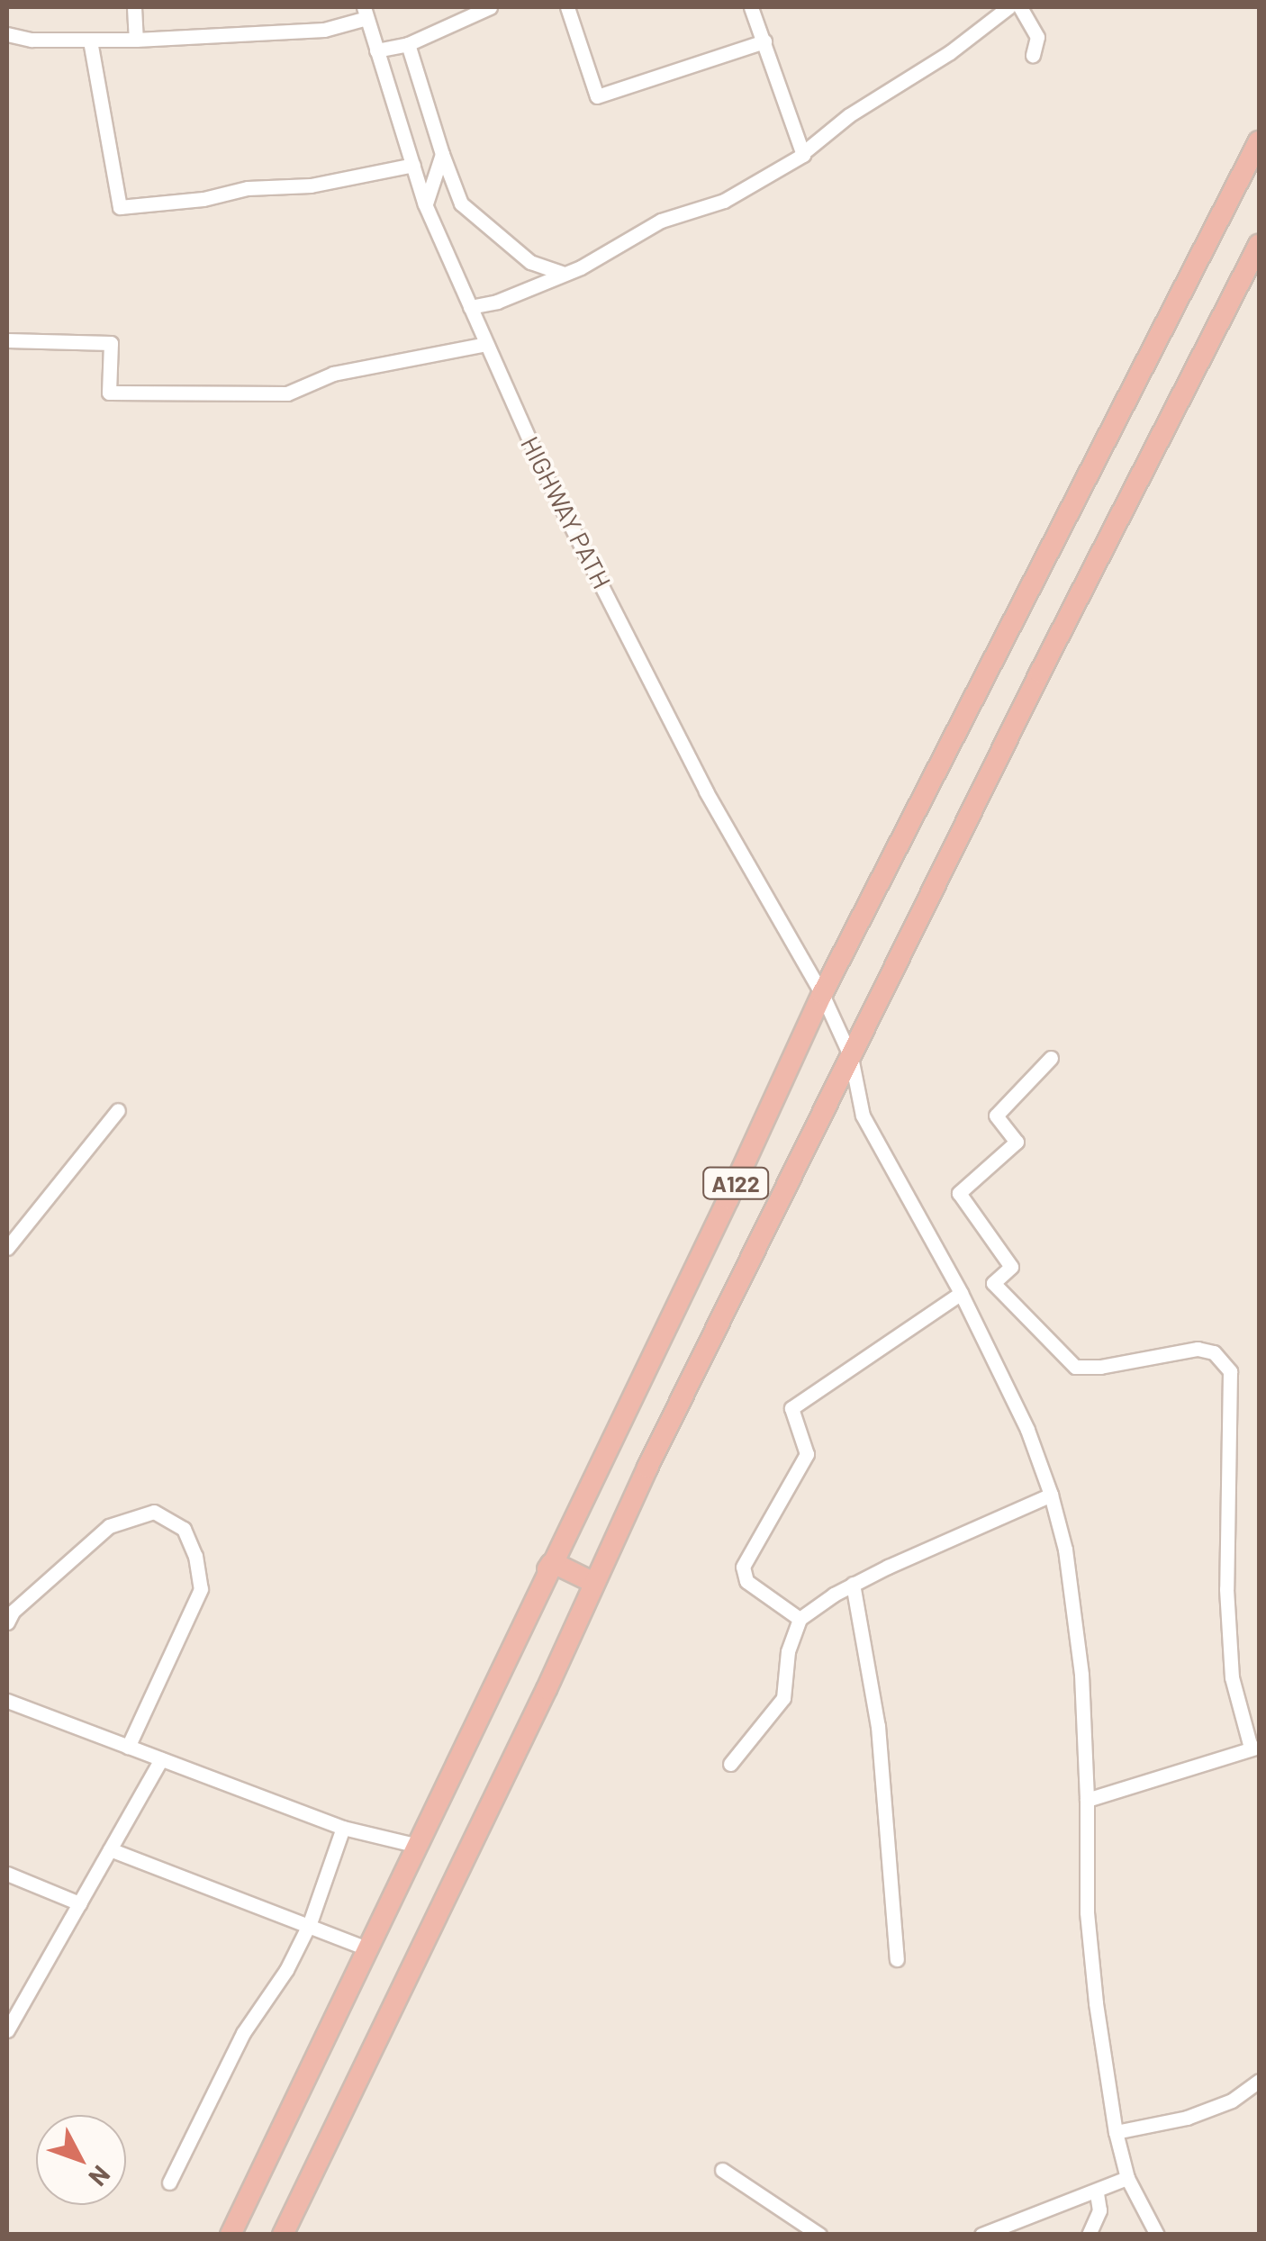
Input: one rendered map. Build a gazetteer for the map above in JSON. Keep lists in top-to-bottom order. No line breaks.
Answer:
{"streets":{"highway":["A122"],"street":["HIGHWAY PATH"]},"crossings":[["HIGHWAY PATH","A122"]],"north":"bottom right"}
